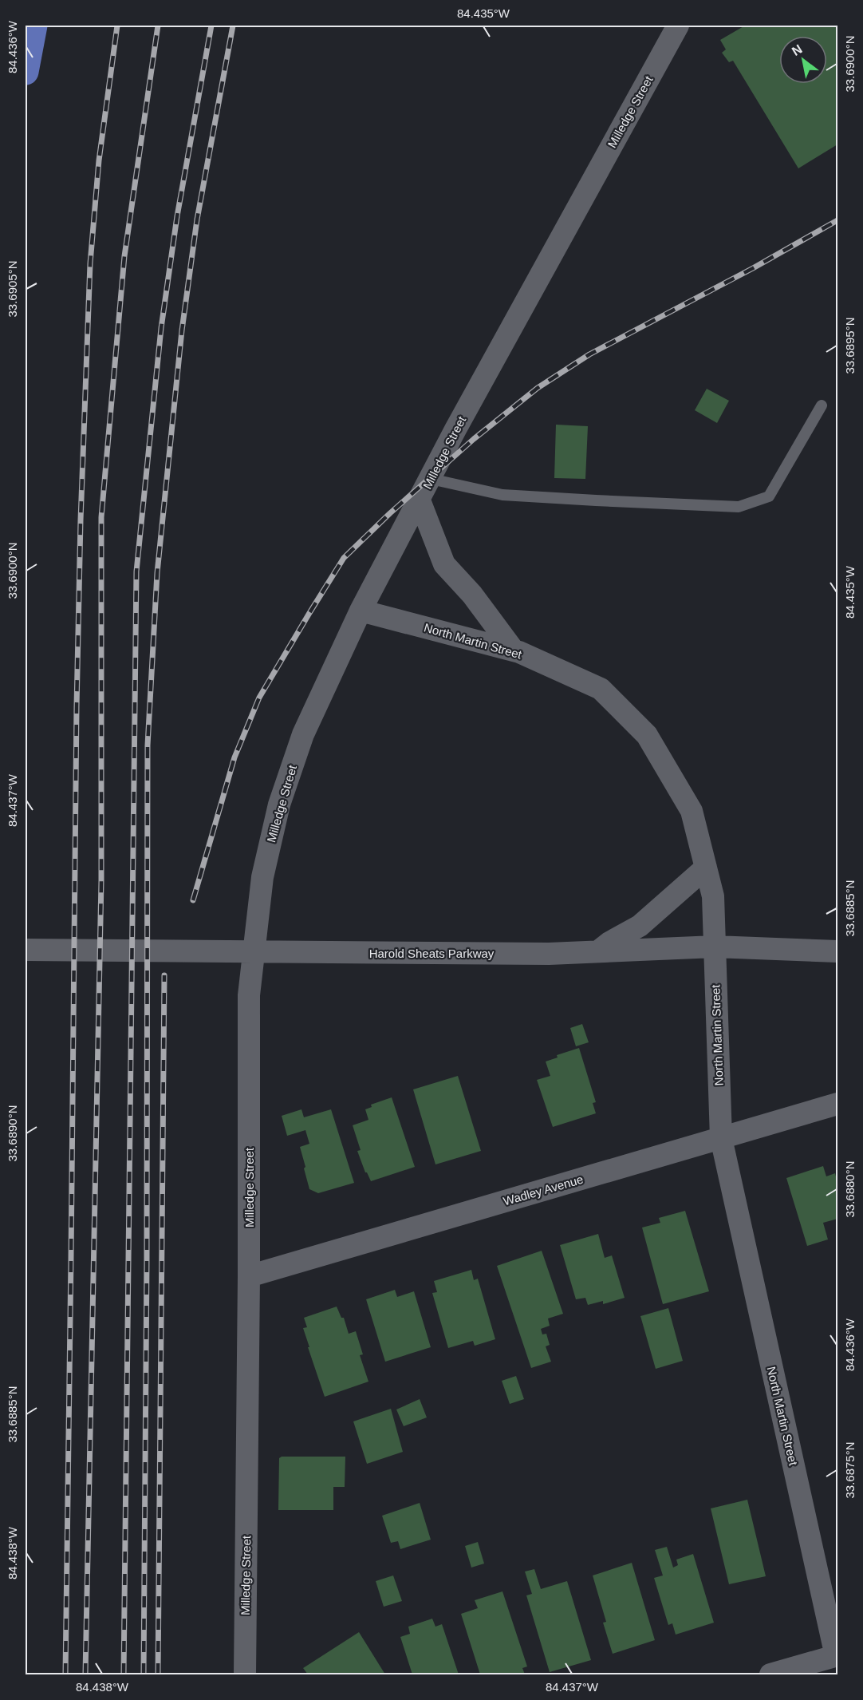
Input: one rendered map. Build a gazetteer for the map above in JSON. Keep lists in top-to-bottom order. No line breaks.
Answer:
{"streets":{"street":["Milledge Street","North Martin Street","Harold Sheats Parkway","Wadley Avenue"]},"crossings":[["Milledge Street","North Martin Street"],["Milledge Street","Wadley Avenue"],["North Martin Street","Harold Sheats Parkway"],["North Martin Street","Wadley Avenue"]],"north":"top left","coordinates":["84.435°W","84.436°W","33.6900°N","33.6905°N","33.6895°N","84.437°W","33.6885°N","33.6890°N","33.6880°N","33.6875°N","84.438°W"]}
